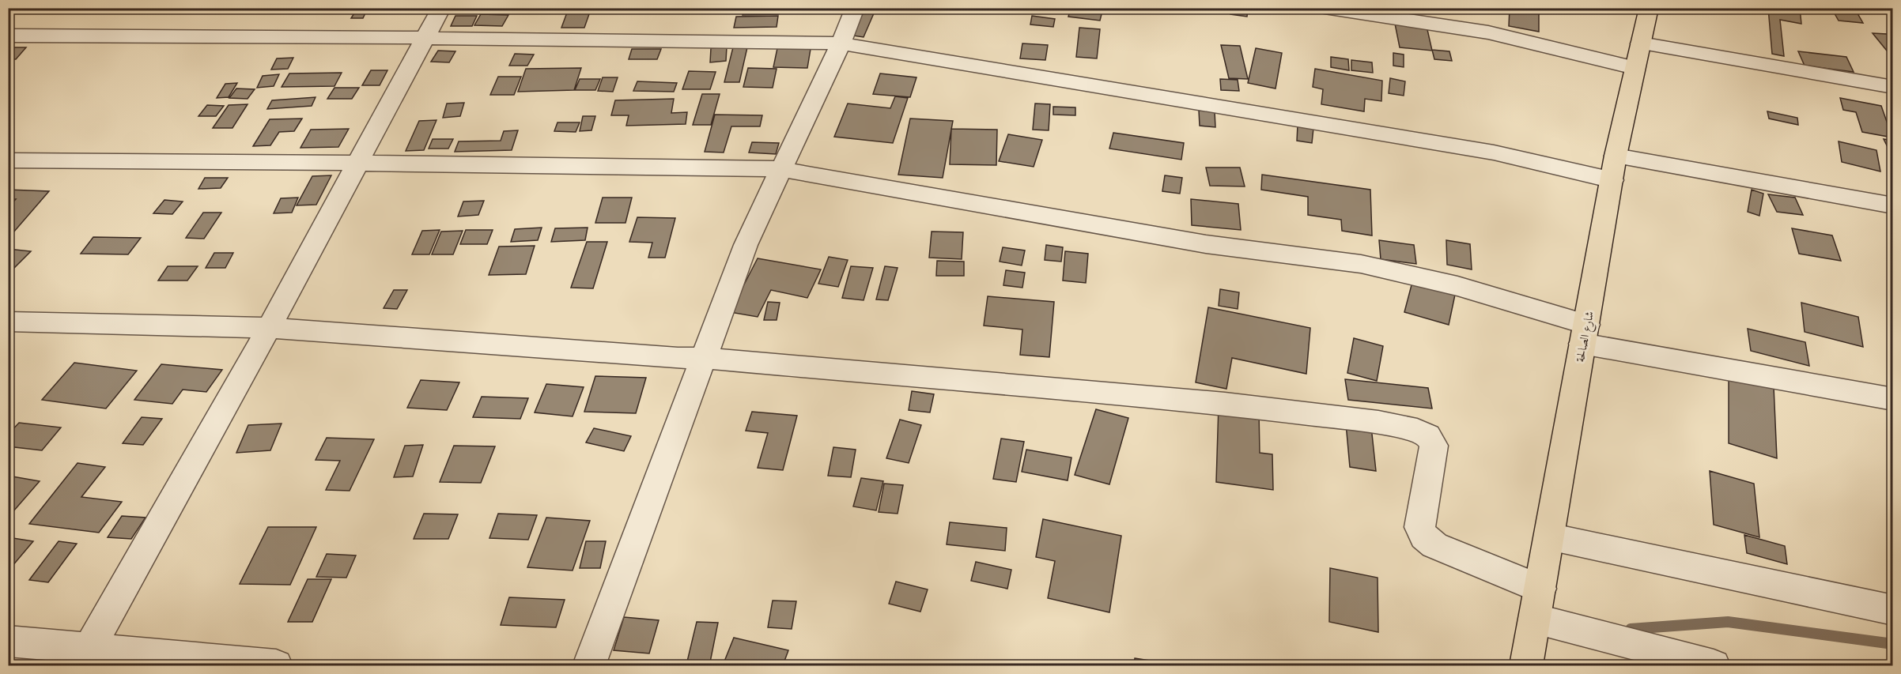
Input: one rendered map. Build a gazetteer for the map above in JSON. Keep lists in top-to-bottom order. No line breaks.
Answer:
{"streets":{"main road":["شارع الصالحة"]}}
